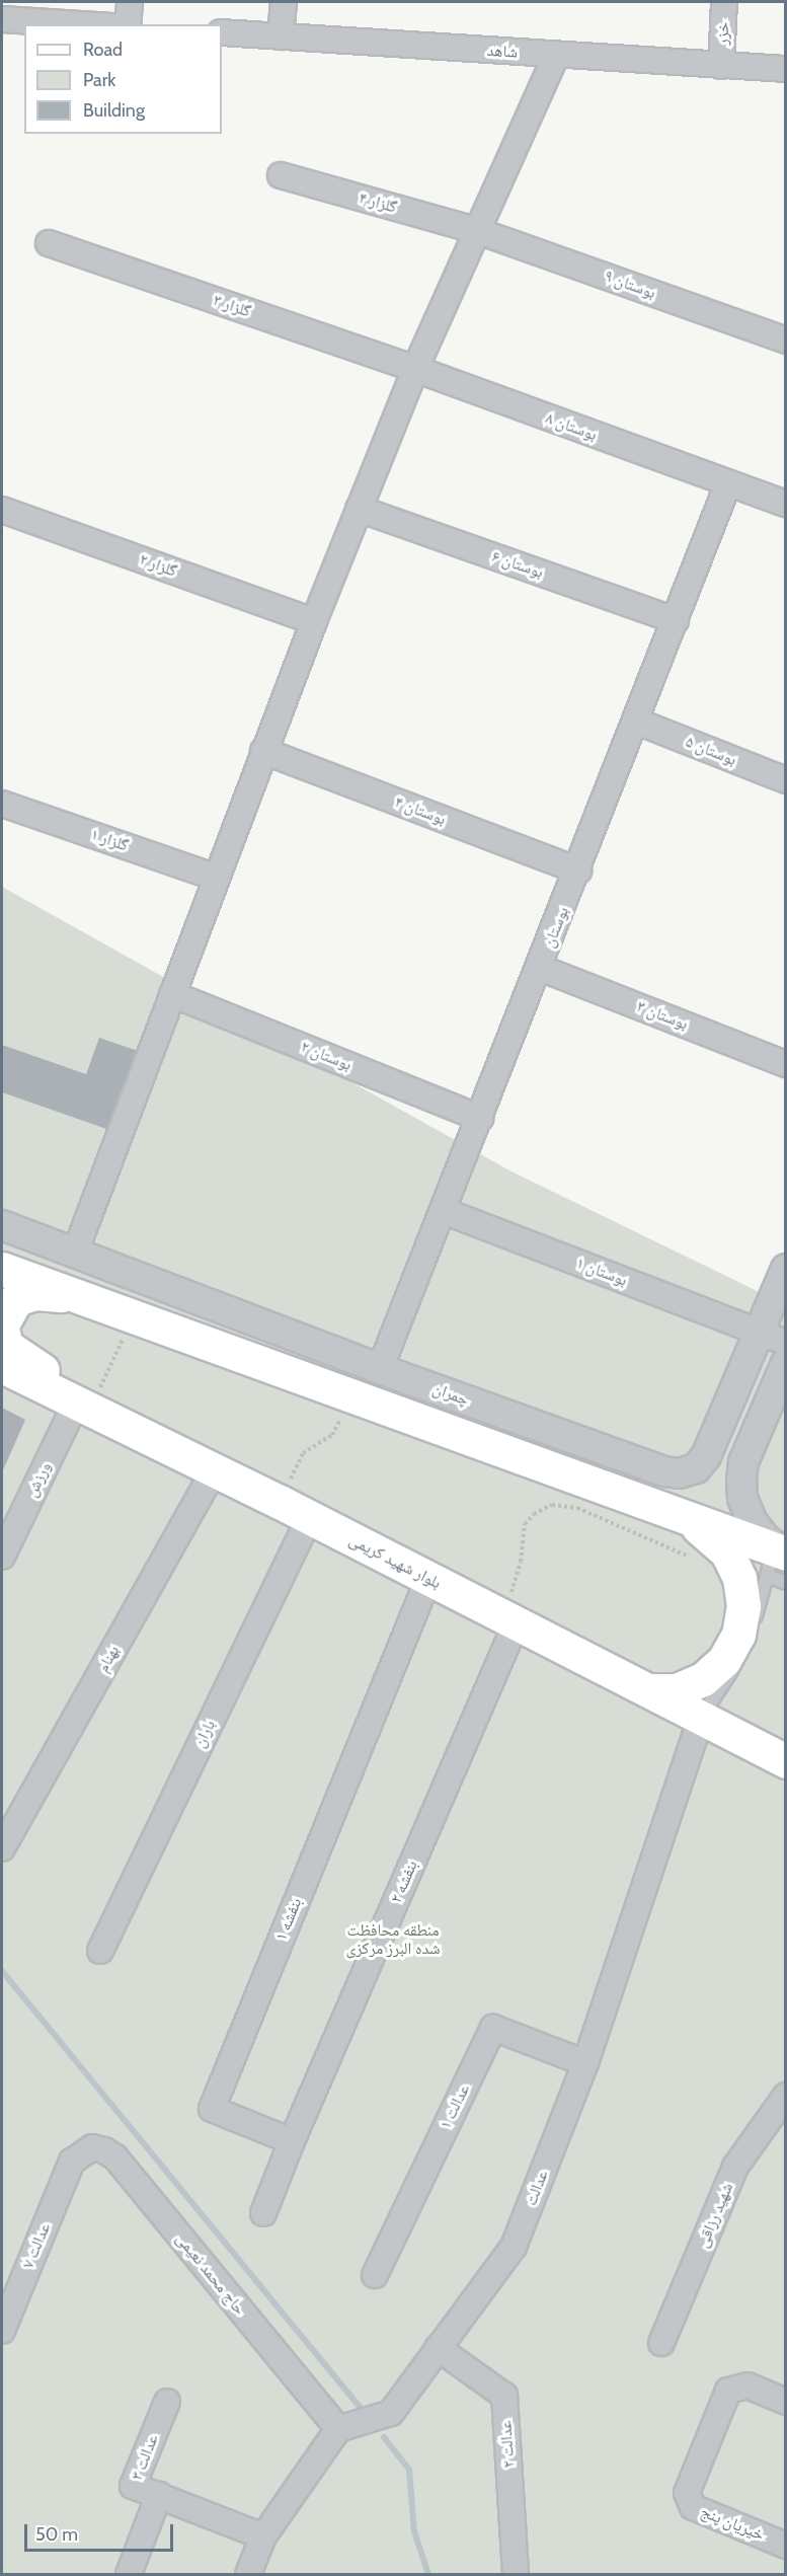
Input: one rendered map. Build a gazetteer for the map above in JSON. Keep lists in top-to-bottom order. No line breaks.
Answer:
{"streets":{"main road":["بلوار شهید کریمی"],"street":["خزر","شاهد","گلزار ۴","بوستان ۹","گلزار ۳","بوستان ۸","بوستان ۶","گلزار ۲","بوستان ۵","بوستان ۴","گلزار ۱","بوستان","بوستان ۳","بوستان ۲","بوستان ۱","چمران","ورزش","بهنام","باران","بنفشه ۲","بنفشه ۱","عدالت ۱","عدالت","شهید رزاقی","۷ عدالت","حاج محمد نعیمی","عدالت ۲","عدالت ۳","خیریان پنج"]},"crossings":[["خزر","شاهد"],["گلزار ۴","بوستان ۹"],["گلزار ۳","بوستان ۸"],["بوستان ۸","بوستان"],["بوستان ۶","بوستان"],["بوستان ۵","بوستان"],["بوستان ۴","بوستان"],["بوستان","بوستان ۳"],["بوستان","بوستان ۲"],["بوستان","بوستان ۱"],["بوستان","چمران"],["بوستان ۱","چمران"],["ورزش","بلوار شهید کریمی"],["بلوار شهید کریمی","بهنام"],["بلوار شهید کریمی","باران"],["بلوار شهید کریمی","بنفشه ۲"],["بلوار شهید کریمی","بنفشه ۱"],["بلوار شهید کریمی","عدالت"],["بنفشه ۲","بنفشه ۱"],["عدالت ۱","عدالت"],["عدالت","حاج محمد نعیمی"],["عدالت","عدالت ۲"],["۷ عدالت","حاج محمد نعیمی"]],"parks":["منطقه محافظت شده البرز مرکزی"],"legend":["Road","Park","Building"],"scale_bar":"50 m"}
